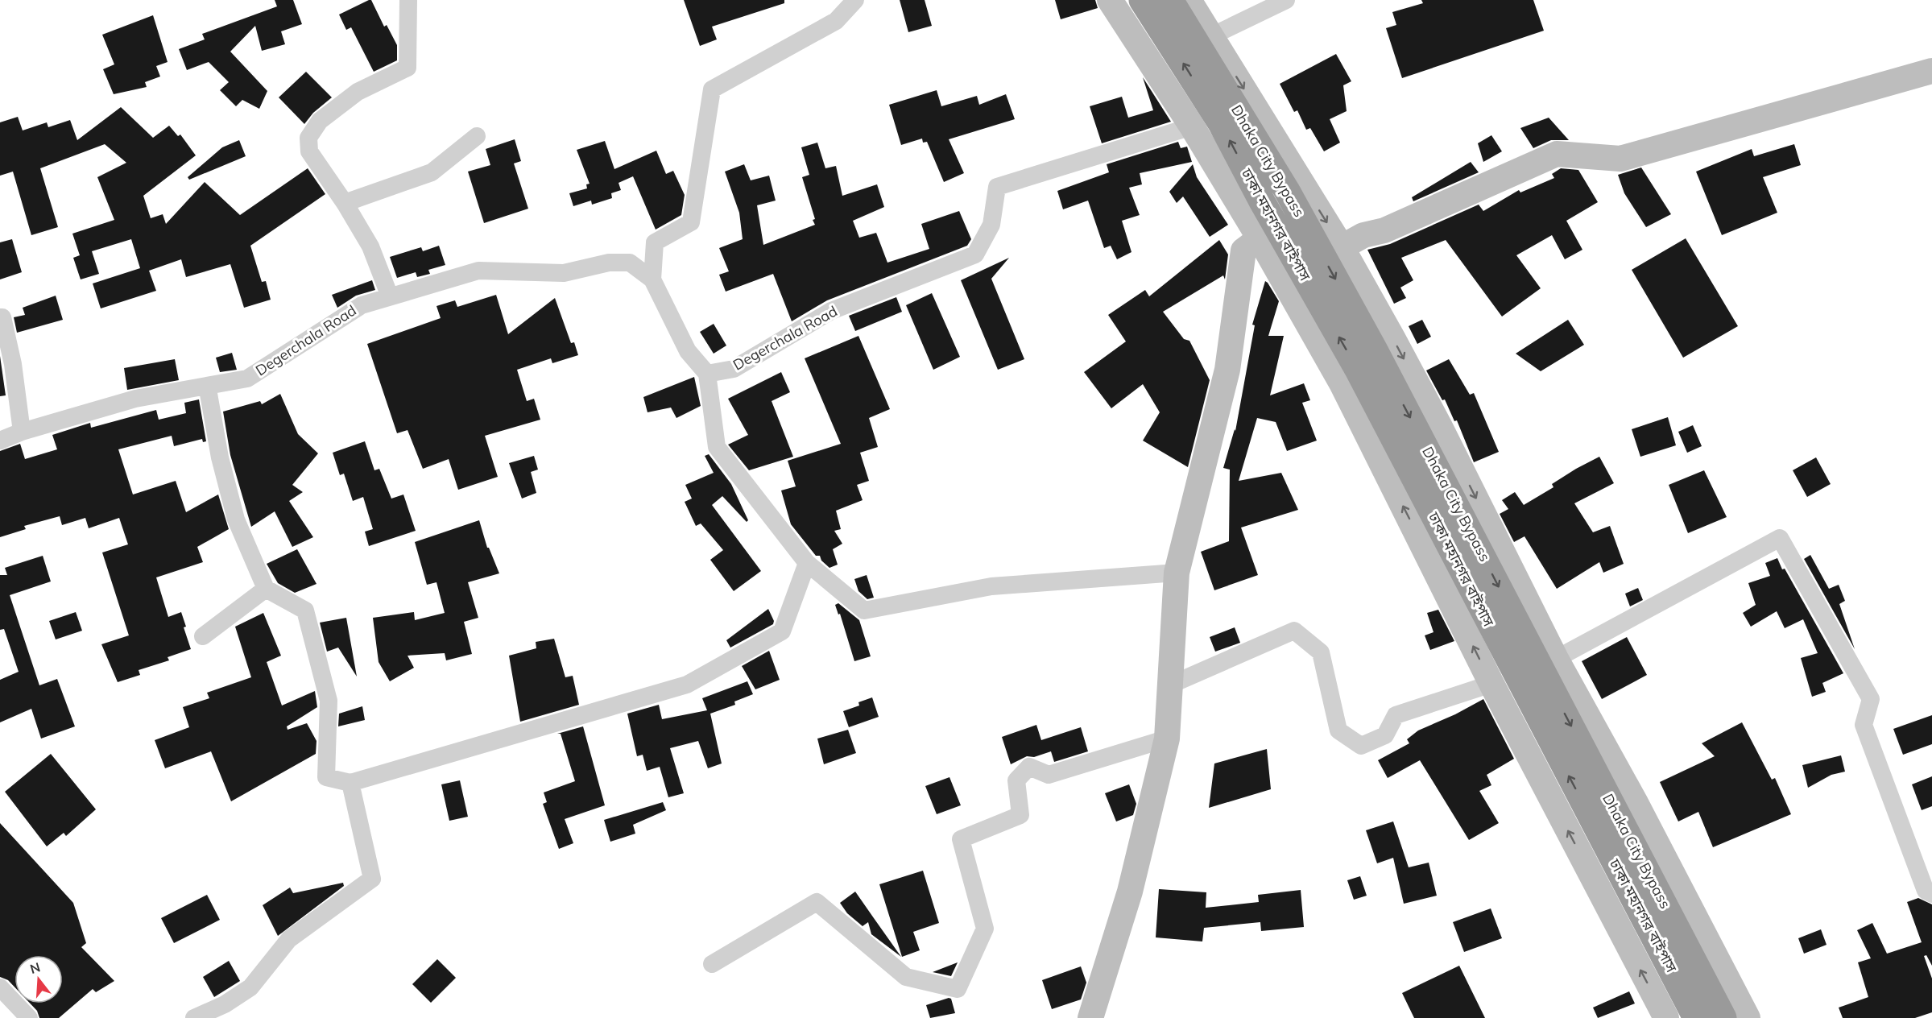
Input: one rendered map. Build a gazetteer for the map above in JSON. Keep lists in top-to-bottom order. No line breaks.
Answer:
{"streets":{"highway":["Dhaka City Bypass","ঢাকা মহানগর বাইপাস"],"street":["Degerchala Road"]},"crossings":[["Dhaka City Bypass","ঢাকা মহানগর বাইপাস"]],"one_way":["ঢাকা মহানগর বাইপাস"],"north":"top"}
